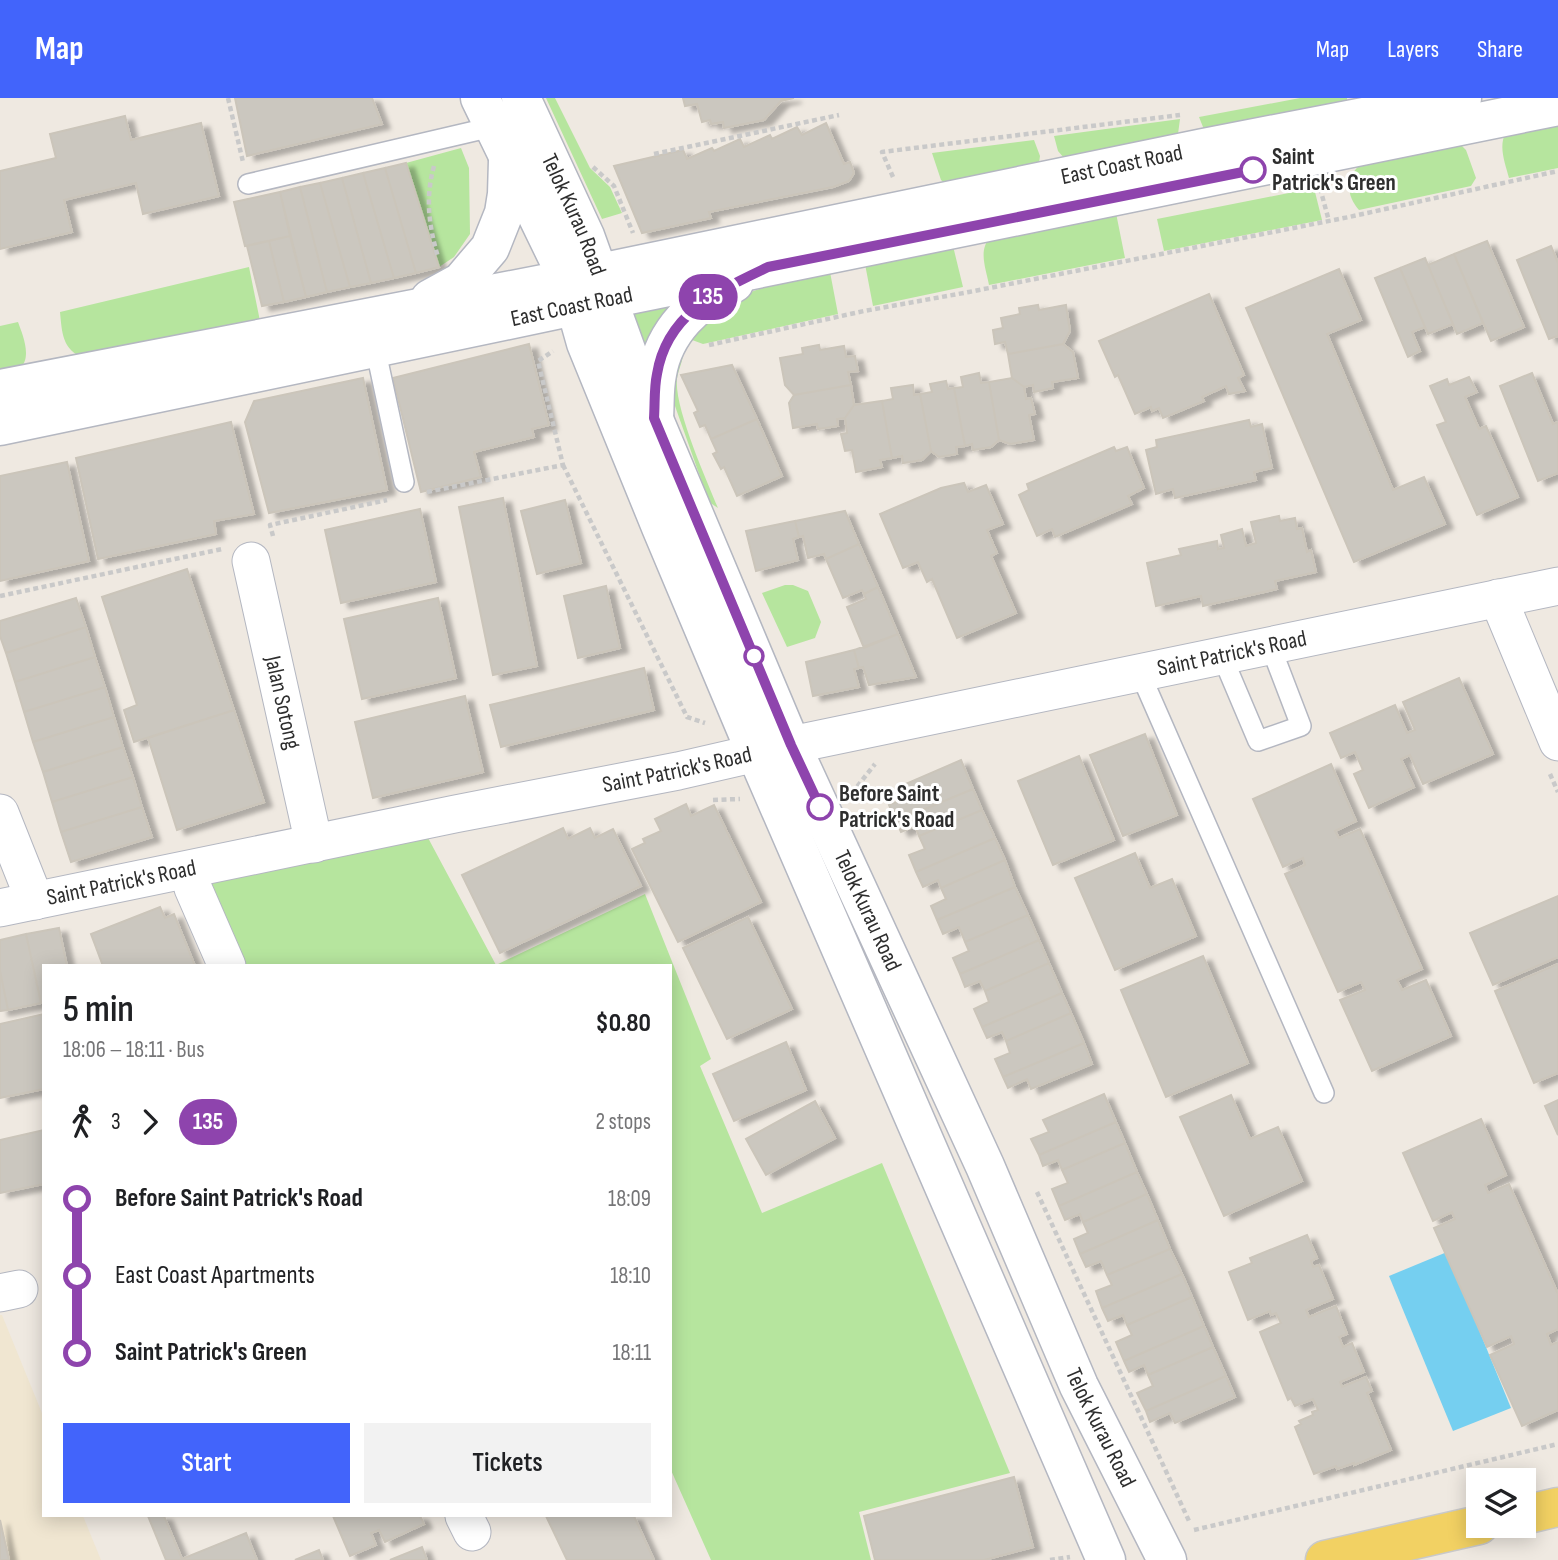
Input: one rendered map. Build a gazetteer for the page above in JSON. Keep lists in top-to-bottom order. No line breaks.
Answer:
{"streets":{"main road":["East Coast Road","Telok Kurau Road"],"street":["Saint Patrick's Road","Jalan Sotong"]},"crossings":[["East Coast Road","Telok Kurau Road"],["Telok Kurau Road","Saint Patrick's Road"],["Saint Patrick's Road","Jalan Sotong"]],"places":["Saint Patrick's Green","Before Saint Patrick's Road"],"lines":["bus line 135"],"page":{"header":"Map","nav":["Map","Layers","Share"],"on_map":"135","heading":["5 min","18:06 – 18:11 · Bus","$0.80"],"legs":["3","135","2 stops"],"list":[{"name":"Before Saint Patrick's Road","value":"18:09"},{"name":"East Coast Apartments","value":"18:10"},{"name":"Saint Patrick's Green","value":"18:11"}],"buttons":["Start","Tickets"]}}
